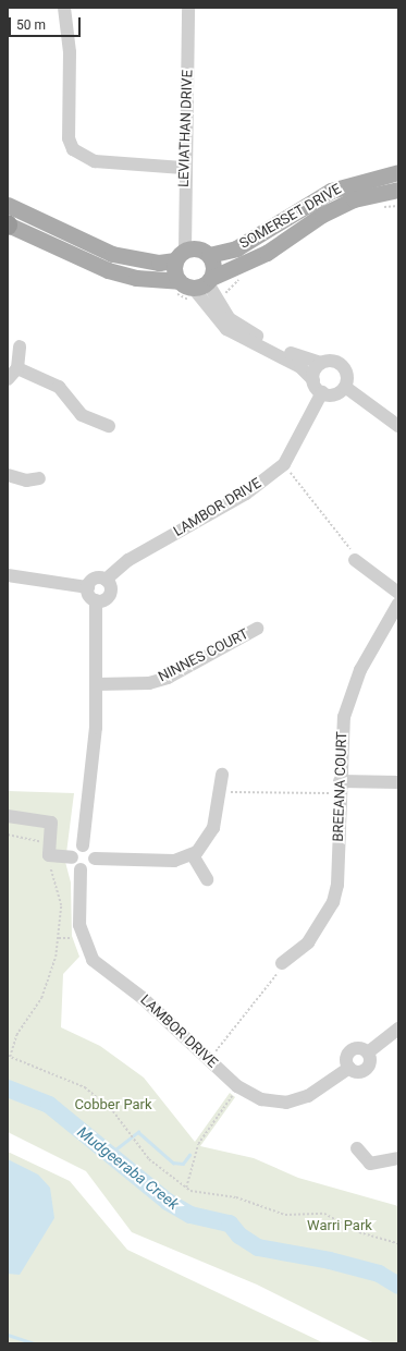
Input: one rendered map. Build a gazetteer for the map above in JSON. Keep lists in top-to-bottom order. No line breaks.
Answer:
{"streets":{"main road":["SOMERSET DRIVE"],"street":["LEVIATHAN DRIVE","LAMBOR DRIVE","NINNES COURT","BREEANA COURT"]},"crossings":[["LEVIATHAN DRIVE","SOMERSET DRIVE"]],"water":["Mudgeeraba Creek"],"parks":["Cobber Park","Warri Park"],"scale_bar":"50 m"}
